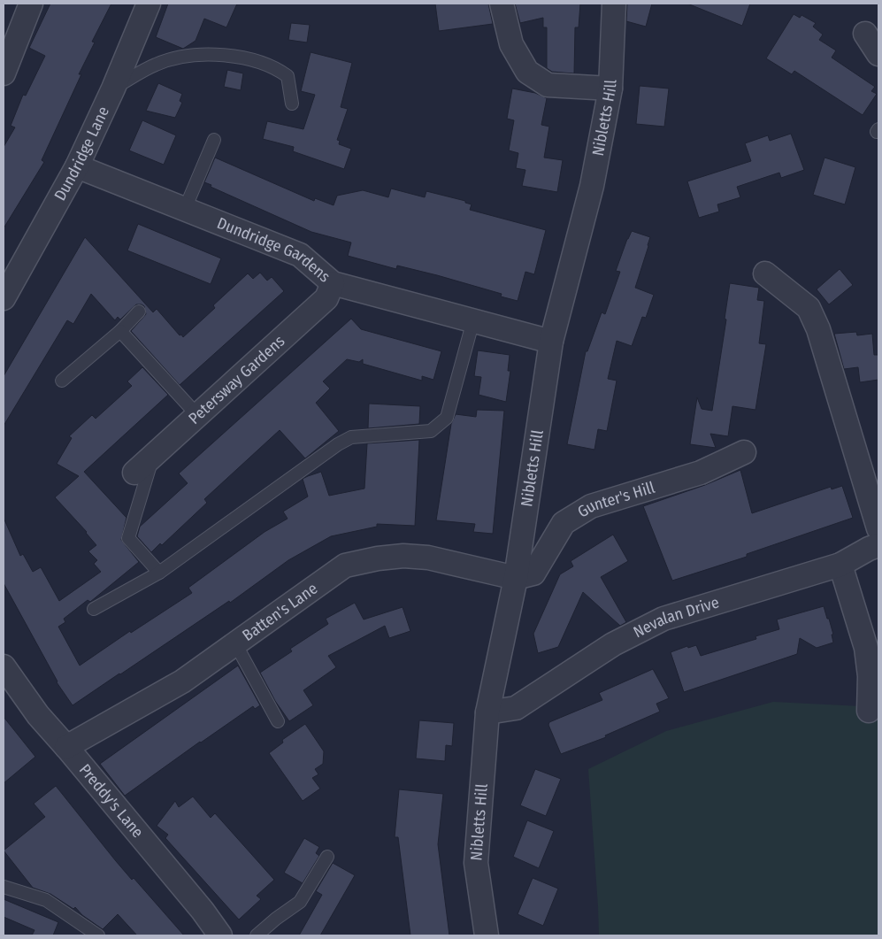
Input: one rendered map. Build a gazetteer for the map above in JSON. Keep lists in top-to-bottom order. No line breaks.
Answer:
{"streets":{"street":["Nibletts Hill","Dundridge Lane","Dundridge Gardens","Petersway Gardens","Gunter's Hill","Batten's Lane","Nevalan Drive","Preddy's Lane"]},"crossings":[["Nibletts Hill","Dundridge Gardens"],["Nibletts Hill","Gunter's Hill"],["Nibletts Hill","Batten's Lane"],["Nibletts Hill","Nevalan Drive"],["Dundridge Lane","Dundridge Gardens"],["Dundridge Gardens","Petersway Gardens"],["Gunter's Hill","Batten's Lane"],["Batten's Lane","Preddy's Lane"]]}
